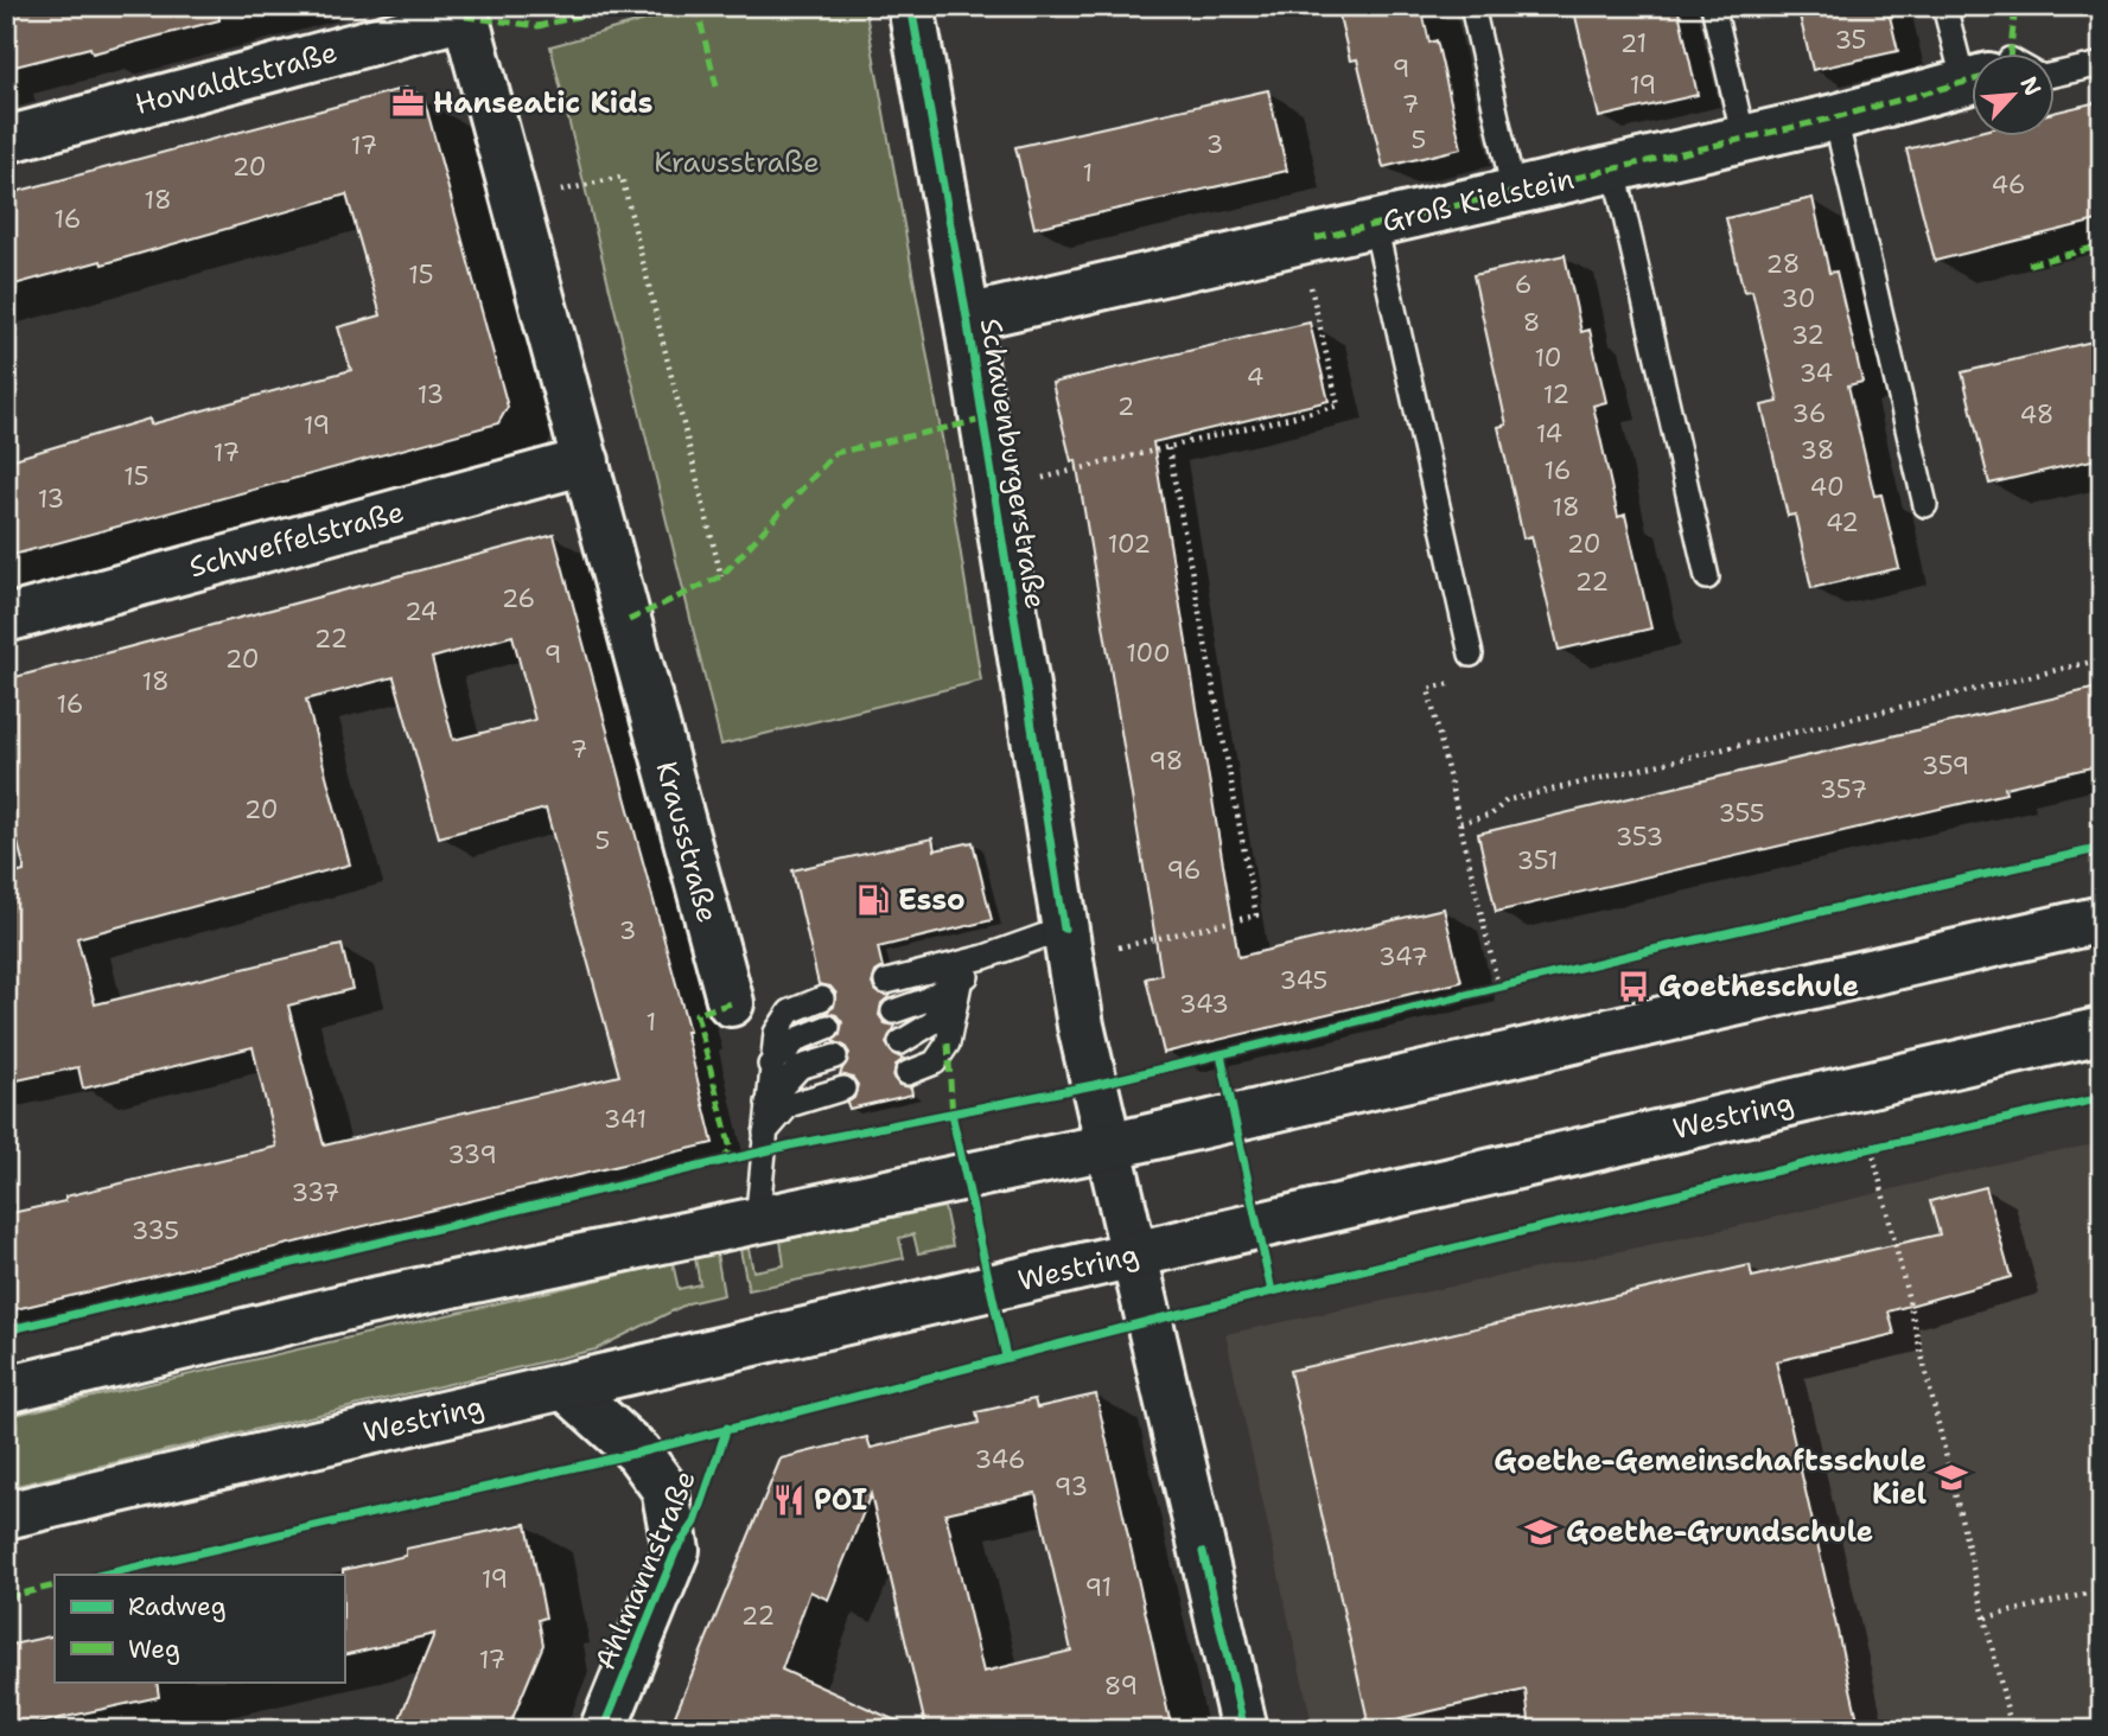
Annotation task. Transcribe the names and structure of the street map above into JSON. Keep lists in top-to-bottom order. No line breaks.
{"streets":{"street":["Howaldtstraße","Groß Kielstein","Schauenburgerstraße","Schweffelstraße","Krausstraße","Westring","Ahlmannstraße"]},"crossings":[["Howaldtstraße","Krausstraße"],["Groß Kielstein","Schauenburgerstraße"],["Schauenburgerstraße","Westring"],["Schweffelstraße","Krausstraße"],["Westring","Ahlmannstraße"]],"parks":["Krausstraße"],"places":{"office":["Hanseatic Kids"],"fuel station":["Esso"],"bus stop":["Goetheschule"],"school or university":["Goethe-Gemeinschaftsschule Kiel","Goethe-Grundschule"],"restaurant":["POI"]},"house_numbers":["35","21","9","19","7","5","3","17","20","1","46","18","16","28","15","6","30","8","32","10","34","4","13","12","2","36","48","19","14","38","17","16","15","40","13","18","42","102","20","22","26","24","22","100","9","20","18","16","7","98","359","357","20","355","353","5","351","96","3","347","345","343","1","341","339","337","335","346","93","19","91","22","17","89"],"legend":["Radweg","Weg"],"north":"top right"}
